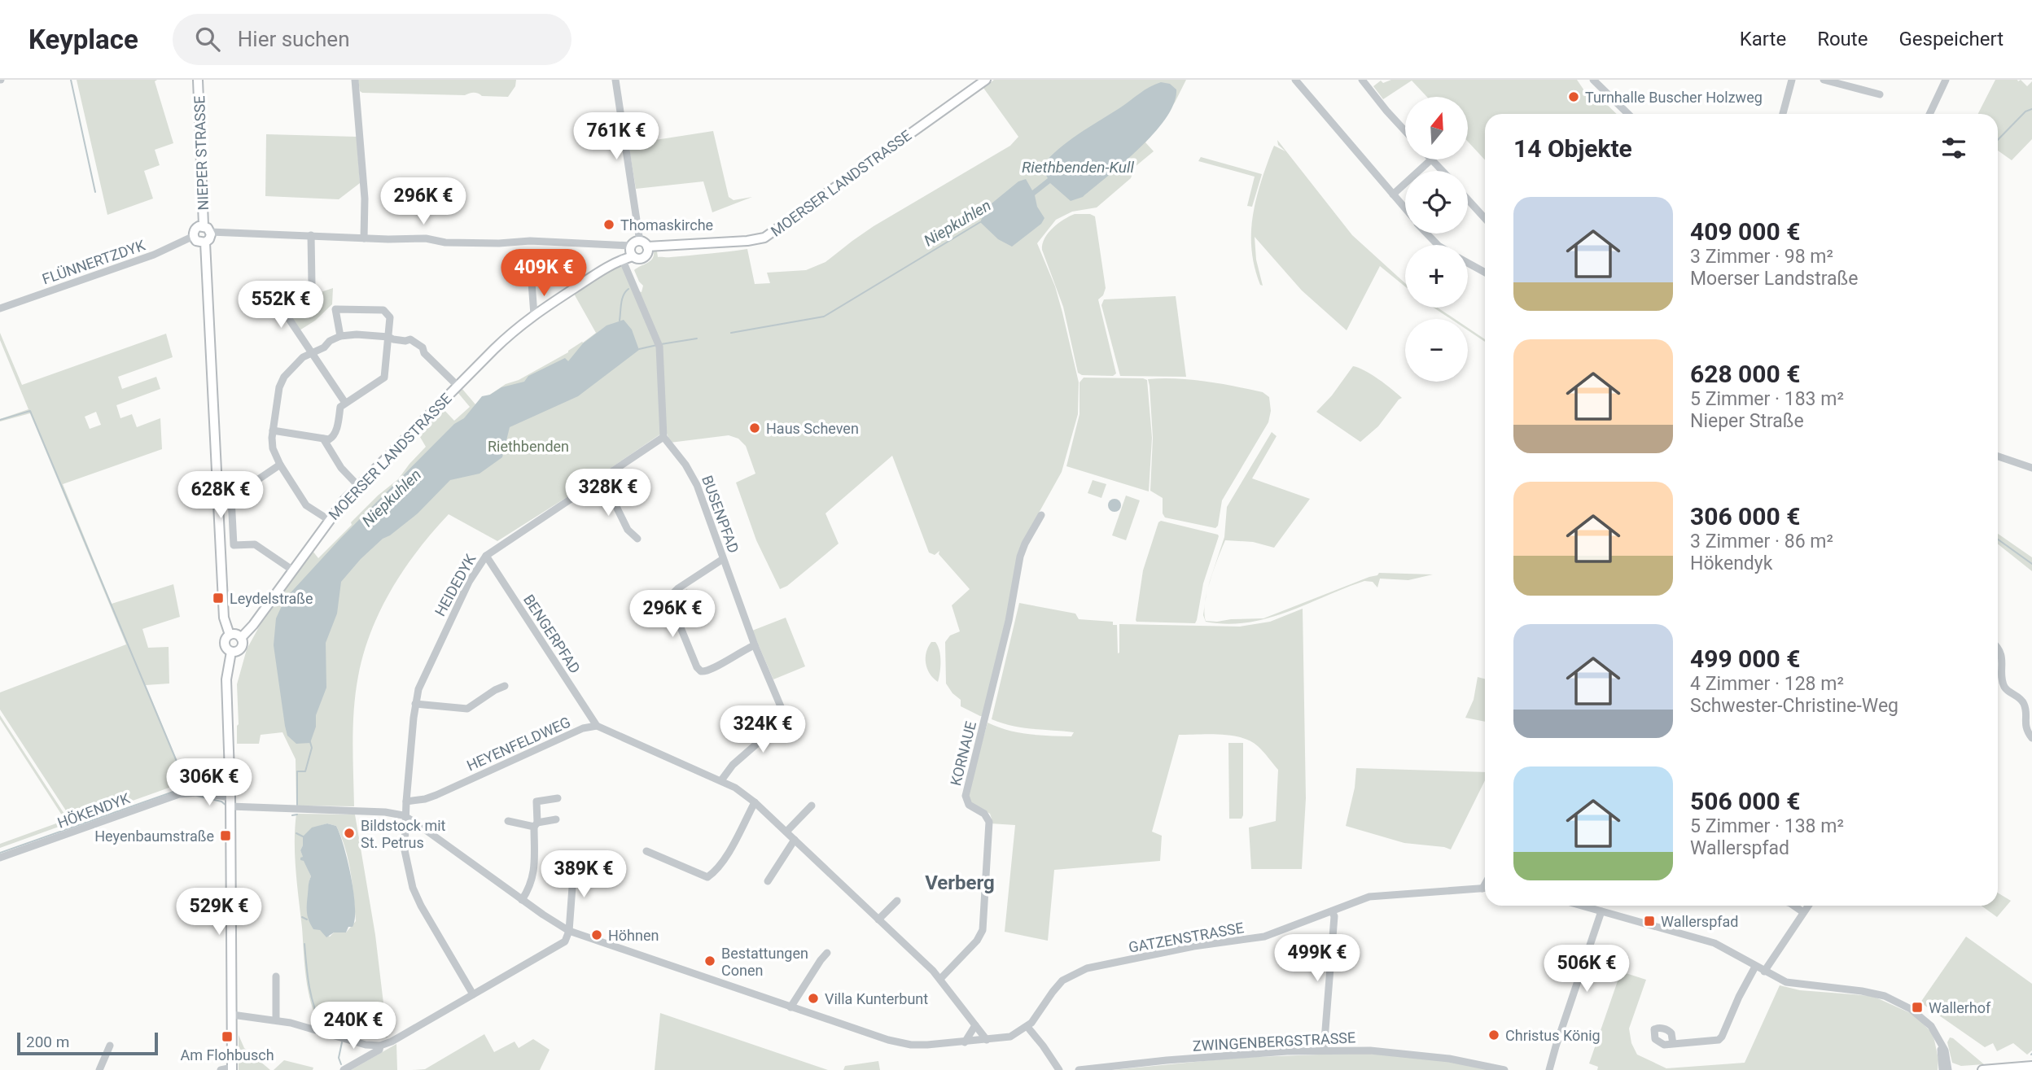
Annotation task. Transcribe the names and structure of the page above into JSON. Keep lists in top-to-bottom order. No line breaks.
{"streets":{"main road":["NIEPER STRASSE","MOERSER LANDSTRASSE"],"street":["FLÜNNERTZDYK","BUSENPFAD","HEIDEDYK","BENGERPFAD","HEYENFELDWEG","KORNAUE","HÖKENDYK","GATZENSTRASSE","ZWINGENBERGSTRASSE"]},"crossings":[["NIEPER STRASSE","MOERSER LANDSTRASSE"],["NIEPER STRASSE","FLÜNNERTZDYK"],["BUSENPFAD","HEIDEDYK"],["HEIDEDYK","BENGERPFAD"],["HEIDEDYK","HEYENFELDWEG"],["BENGERPFAD","HEYENFELDWEG"]],"districts":["Verberg"],"water":["Riethbenden-Kull","Niepkuhlen"],"parks":["Riethbenden"],"places":{"other":["Turnhalle Buscher Holzweg","Thomaskirche","Haus Scheven","Bildstock mit St. Petrus","Höhnen","Bestattungen Conen","Villa Kunterbunt","Christus König"],"transit":["Leydelstraße","Heyenbaumstraße","Wallerspfad","Wallerhof","Am Flohbusch"]},"scale_bar":"200 m","north":"top","page":{"header":"Keyplace","search":"Hier suchen","nav":["Karte","Route","Gespeichert"],"map_buttons":["+","−"],"price":["761K €","296K €","409K €","552K €","328K €","628K €","296K €","324K €","306K €","389K €","529K €","499K €","506K €","240K €"],"heading":"14 Objekte","list":[{"name":"409 000 €","note":"3 Zimmer · 98 m² · Moerser Landstraße"},{"name":"628 000 €","note":"5 Zimmer · 183 m² · Nieper Straße"},{"name":"306 000 €","note":"3 Zimmer · 86 m² · Hökendyk"},{"name":"499 000 €","note":"4 Zimmer · 128 m² · Schwester-Christine-Weg"},{"name":"506 000 €","note":"5 Zimmer · 138 m² · Wallerspfad"}],"scale":"200 m"}}
